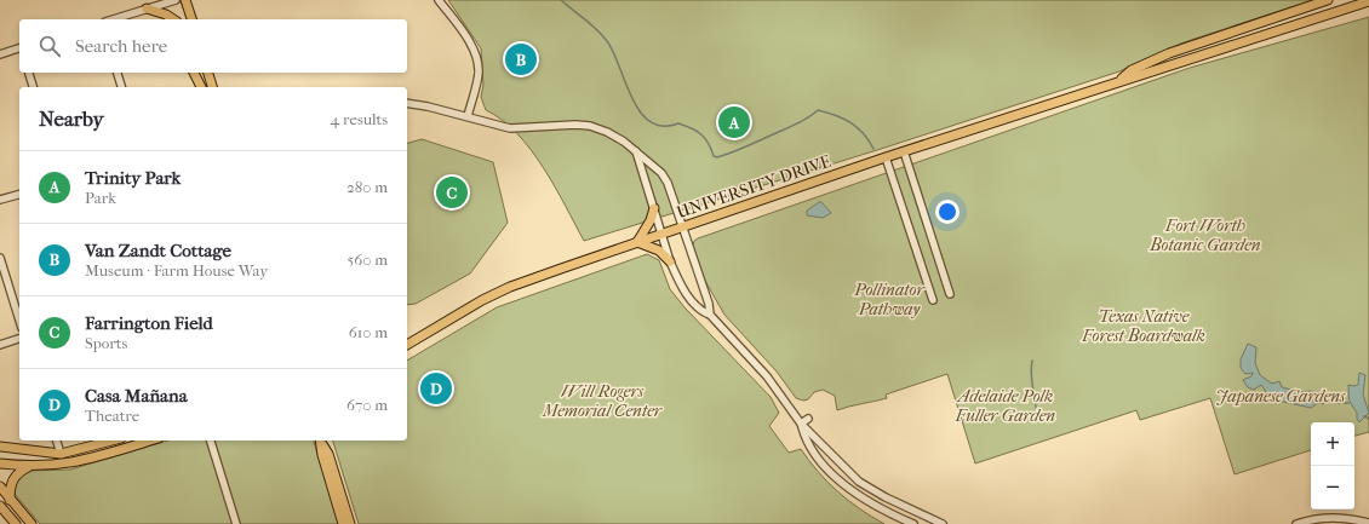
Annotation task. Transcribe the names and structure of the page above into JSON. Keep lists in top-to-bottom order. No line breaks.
{"streets":{"main road":["UNIVERSITY DRIVE"]},"parks":["Fort Worth Botanic Garden","Pollinator Pathway","Texas Native Forest Boardwalk","Will Rogers Memorial Center","Adelaide Polk Fuller Garden","Japanese Gardens"],"page":{"search":"Search here","pins":["B","A","C","D"],"heading":["Nearby","4 results"],"list":[{"mark":"A","name":"Trinity Park","note":"Park","value":"280 m"},{"mark":"B","name":"Van Zandt Cottage","note":"Museum · Farm House Way","value":"560 m"},{"mark":"C","name":"Farrington Field","note":"Sports","value":"610 m"},{"mark":"D","name":"Casa Mañana","note":"Theatre","value":"670 m"}],"map_buttons":["+","−"]}}
